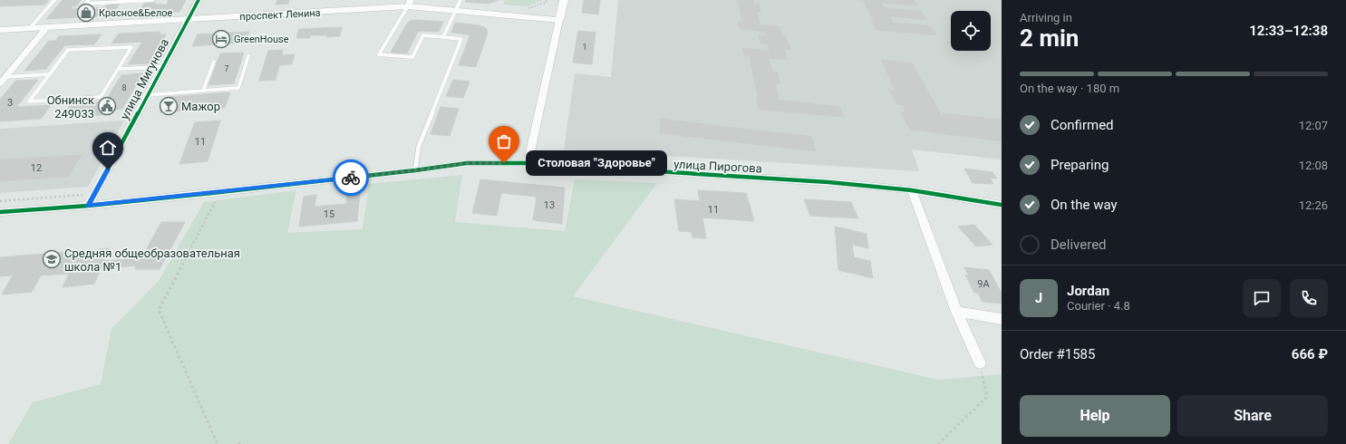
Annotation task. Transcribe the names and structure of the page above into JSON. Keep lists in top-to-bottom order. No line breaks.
{"streets":{"main road":["проспект Ленина"],"street":["улица Мигунова","улица Пирогова"]},"crossings":[["проспект Ленина","улица Мигунова"],["улица Мигунова","улица Пирогова"]],"places":{"shop":["Красное&Белое"],"hotel":["GreenHouse"],"public building":["Обнинск 249033"],"bar":["Мажор"],"other":["Столовая \"Здоровье\""],"school or university":["Средняя общеобразовательная школа №1"]},"house_numbers":["1","7","8","3","11","12","13","11","15","9А"],"page":{"heading":["2 min","Arriving in","12:33–12:38"],"panel":["Jordan","Courier · 4.8","Order #1585","666 ₽"],"bar":"On the way · 180 m","list":[["Confirmed","12:07"],["Preparing","12:08"],["On the way","12:26"],"Delivered"],"bubble":"Столовая \"Здоровье\"","round":"J","buttons":["Help","Share"]}}
